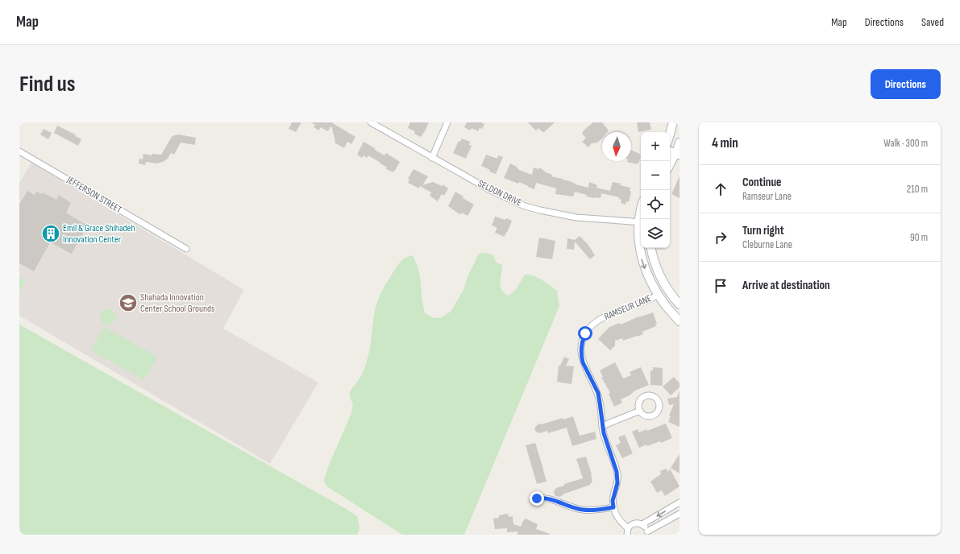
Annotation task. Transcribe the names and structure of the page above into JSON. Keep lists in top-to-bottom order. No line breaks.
{"streets":{"street":["SELDON DRIVE","JEFFERSON STREET","RAMSEUR LANE"]},"places":{"building":["Emil & Grace Shihadeh Innovation Center"],"school or university":["Shahada Innovation Center School Grounds"]},"north":"bottom","page":{"header":"Map","nav":["Map","Directions","Saved"],"buttons":"Directions","title":"Find us","heading":["4 min","Walk · 300 m"],"map_buttons":["+","−"],"list":[["Continue","Ramseur Lane","210 m"],["Turn right","Cleburne Lane","90 m"],"Arrive at destination"]}}
